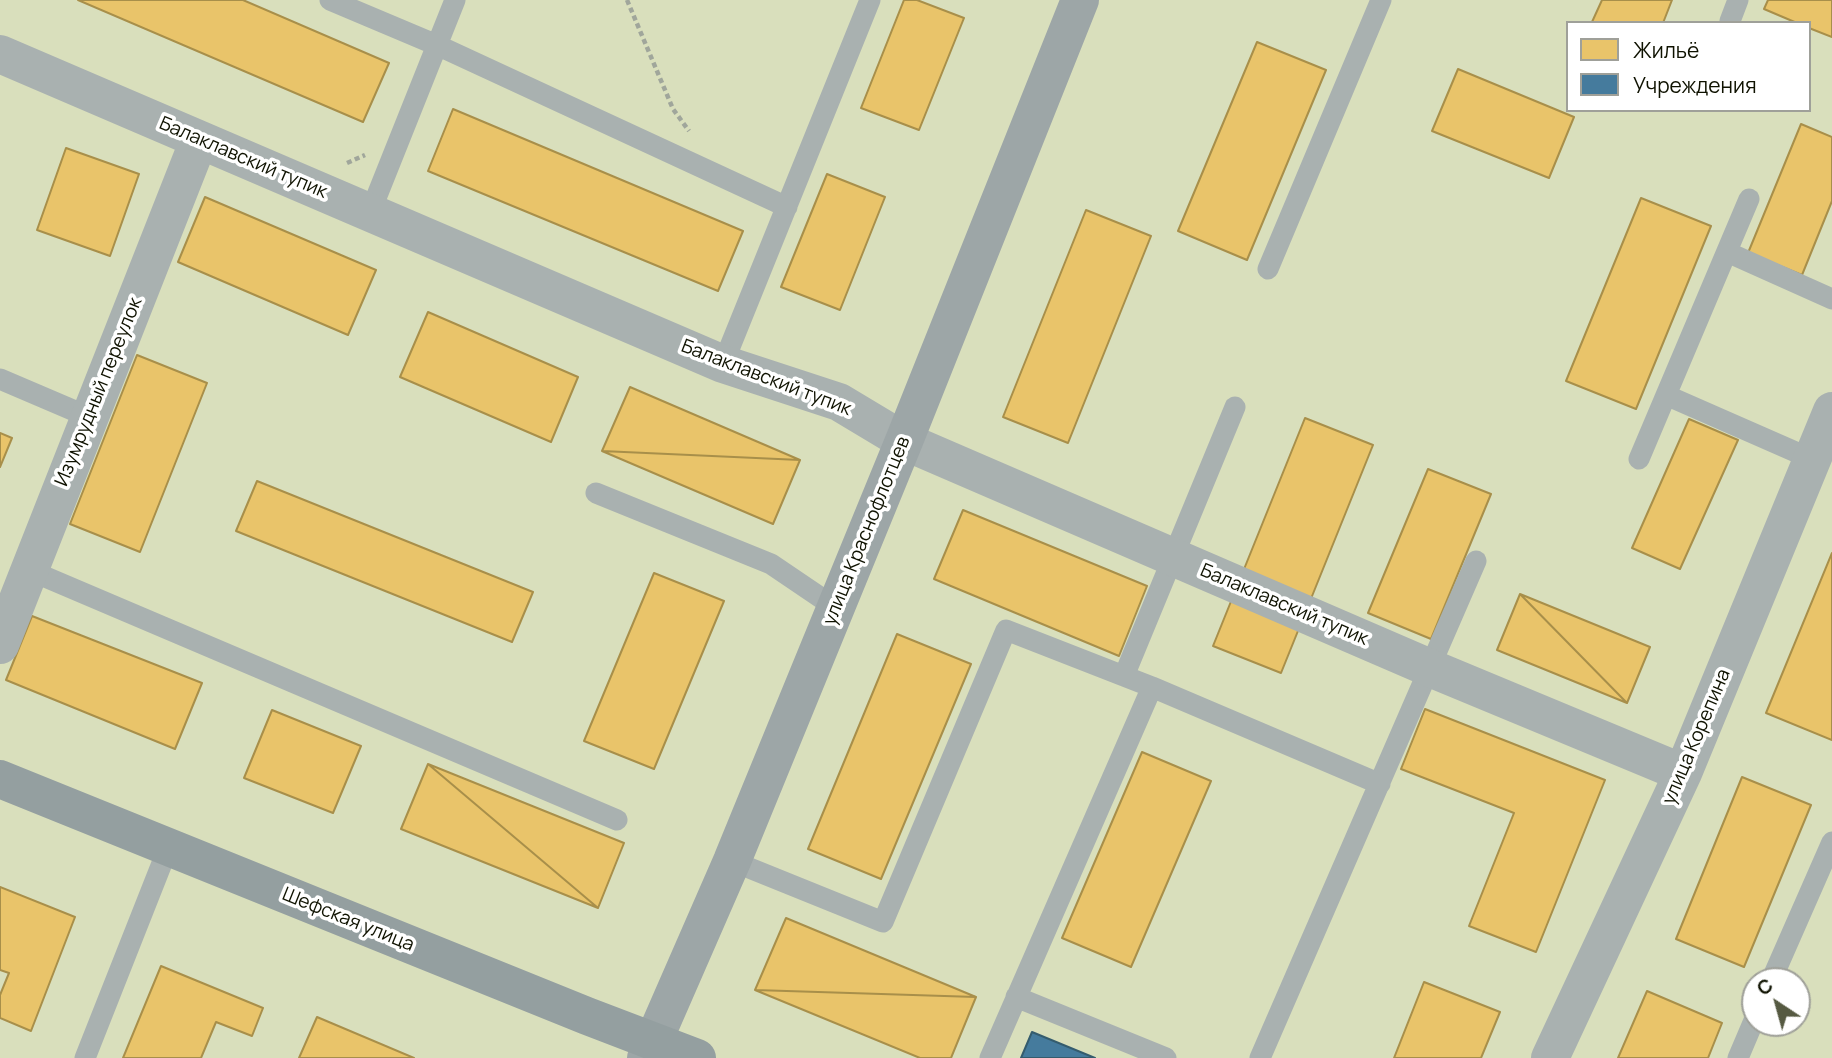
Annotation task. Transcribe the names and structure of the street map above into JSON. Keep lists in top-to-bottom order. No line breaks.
{"streets":{"main road":["улица Краснофлотцев","Шефская улица"],"street":["Балаклавский тупик","Изумрудный переулок","улица Корепина"]},"crossings":[["Балаклавский тупик","Изумрудный переулок"],["Балаклавский тупик","улица Краснофлотцев"],["Балаклавский тупик","улица Корепина"],["улица Краснофлотцев","Шефская улица"]],"legend":["Жильё","Учреждения"],"north":"top left"}
